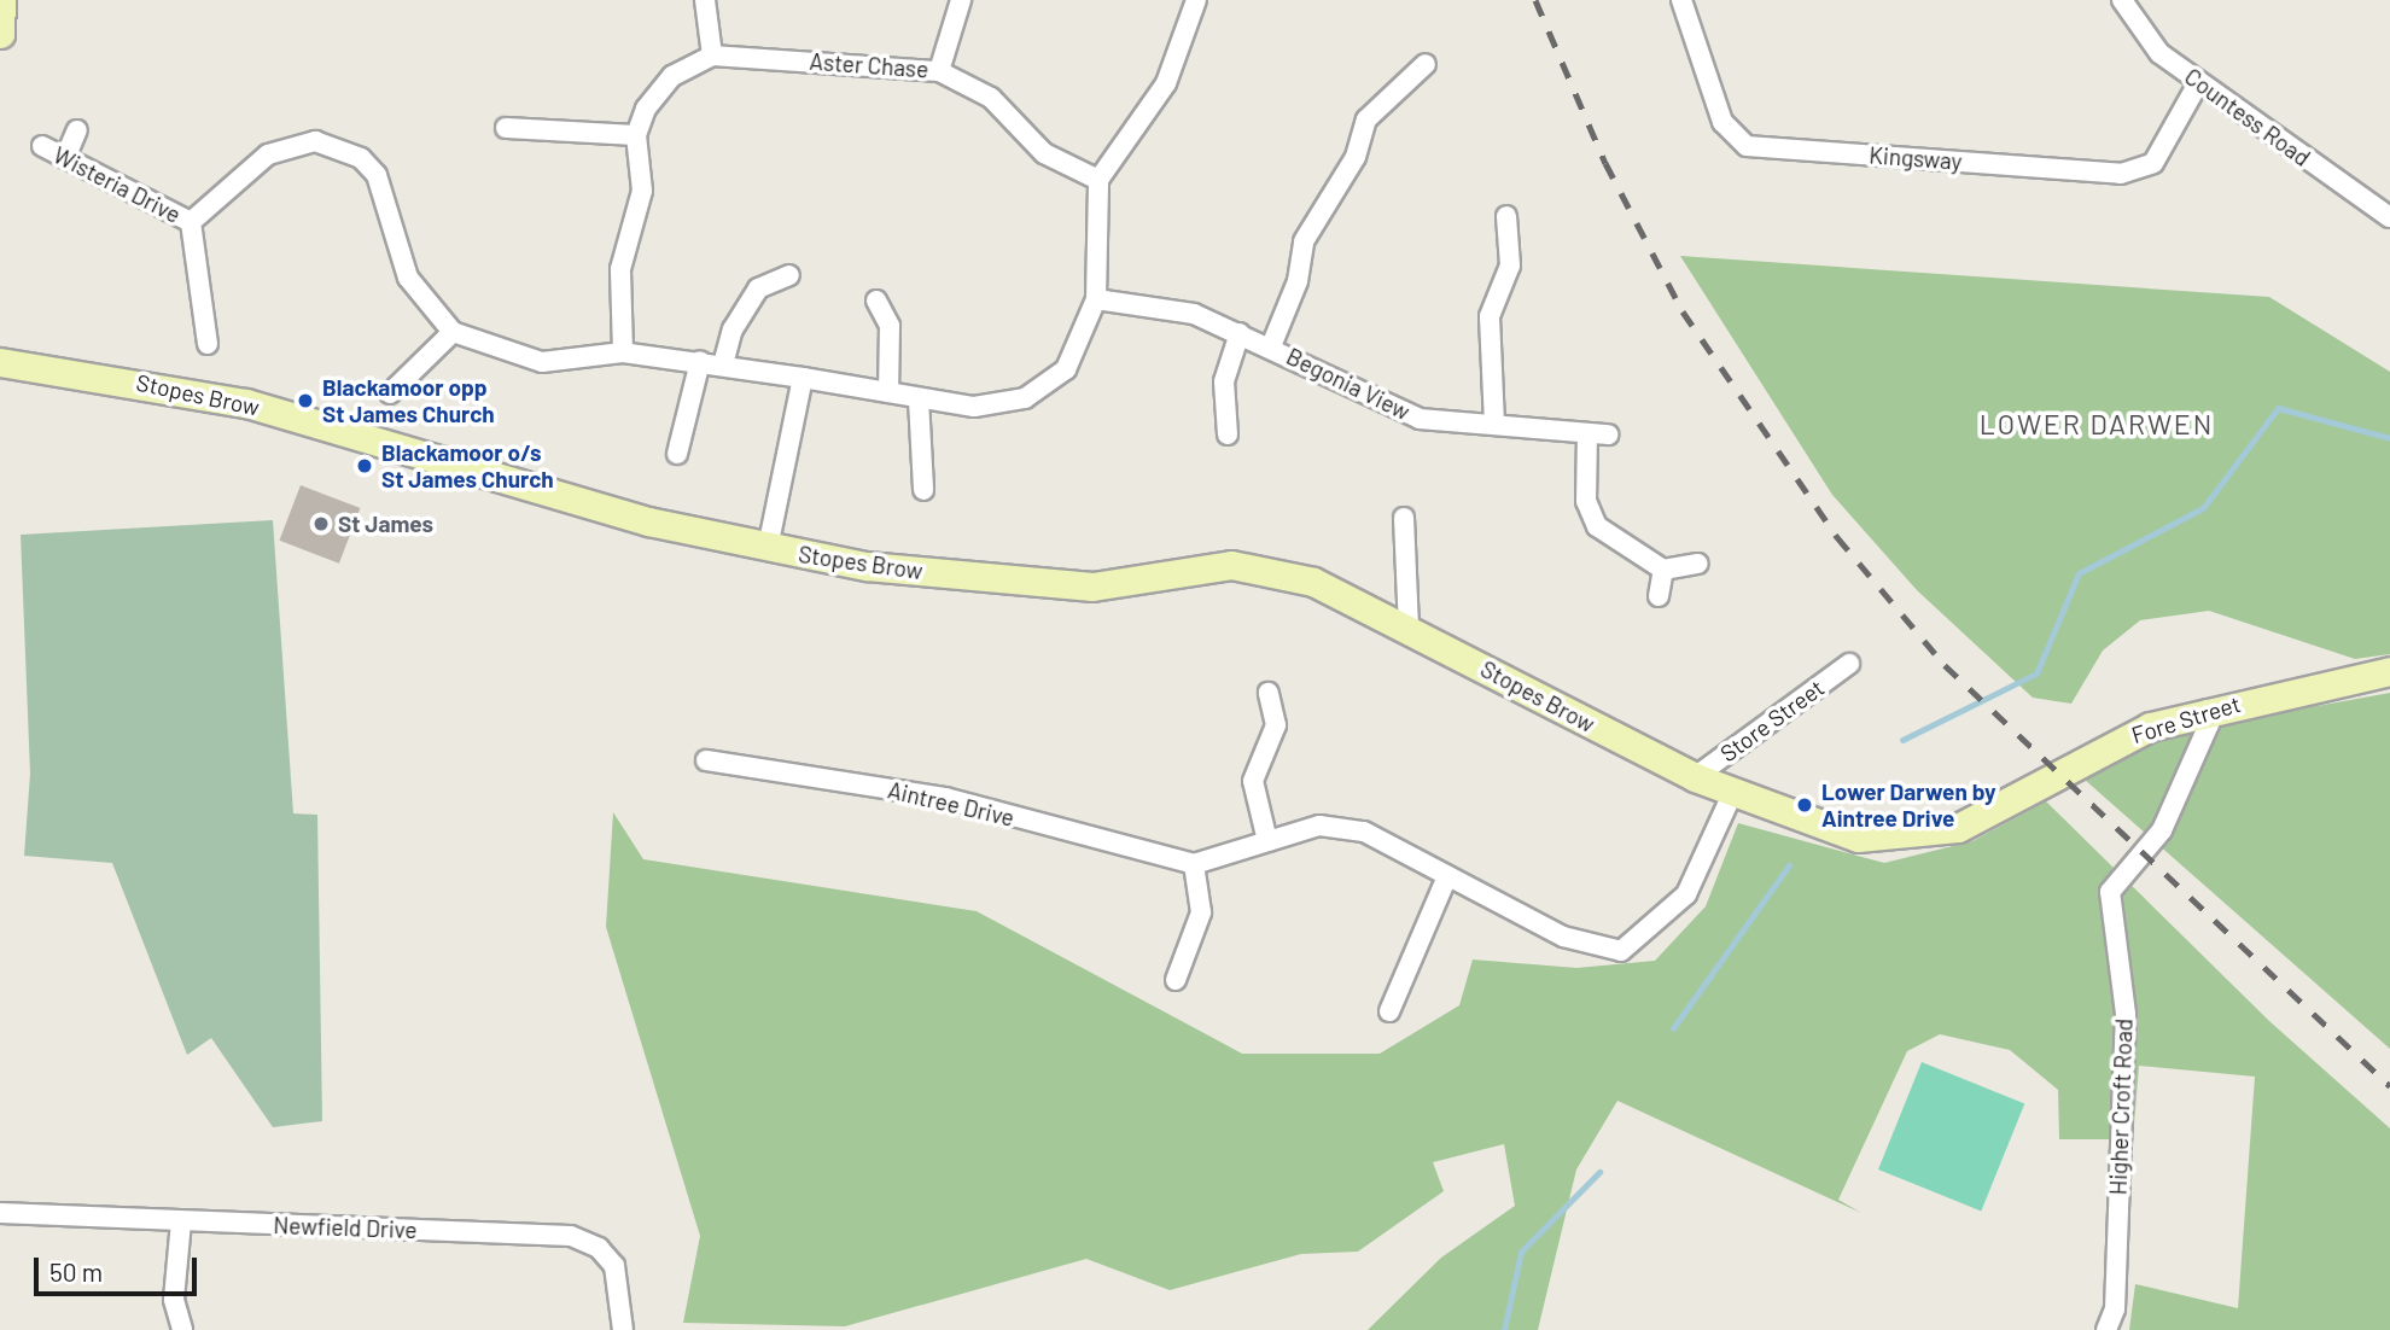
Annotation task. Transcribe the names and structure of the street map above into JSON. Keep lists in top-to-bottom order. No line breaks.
{"streets":{"main road":["Stopes Brow","Fore Street"],"street":["Aster Chase","Countess Road","Kingsway","Wisteria Drive","Begonia View","Store Street","Aintree Drive","Higher Croft Road","Newfield Drive"]},"crossings":[["Countess Road","Kingsway"],["Stopes Brow","Fore Street"],["Stopes Brow","Store Street"],["Fore Street","Higher Croft Road"]],"districts":["LOWER DARWEN"],"places":["Blackamoor opp St James Church","Blackamoor o/s St James Church","St James","Lower Darwen by Aintree Drive"],"scale_bar":"50 m"}
